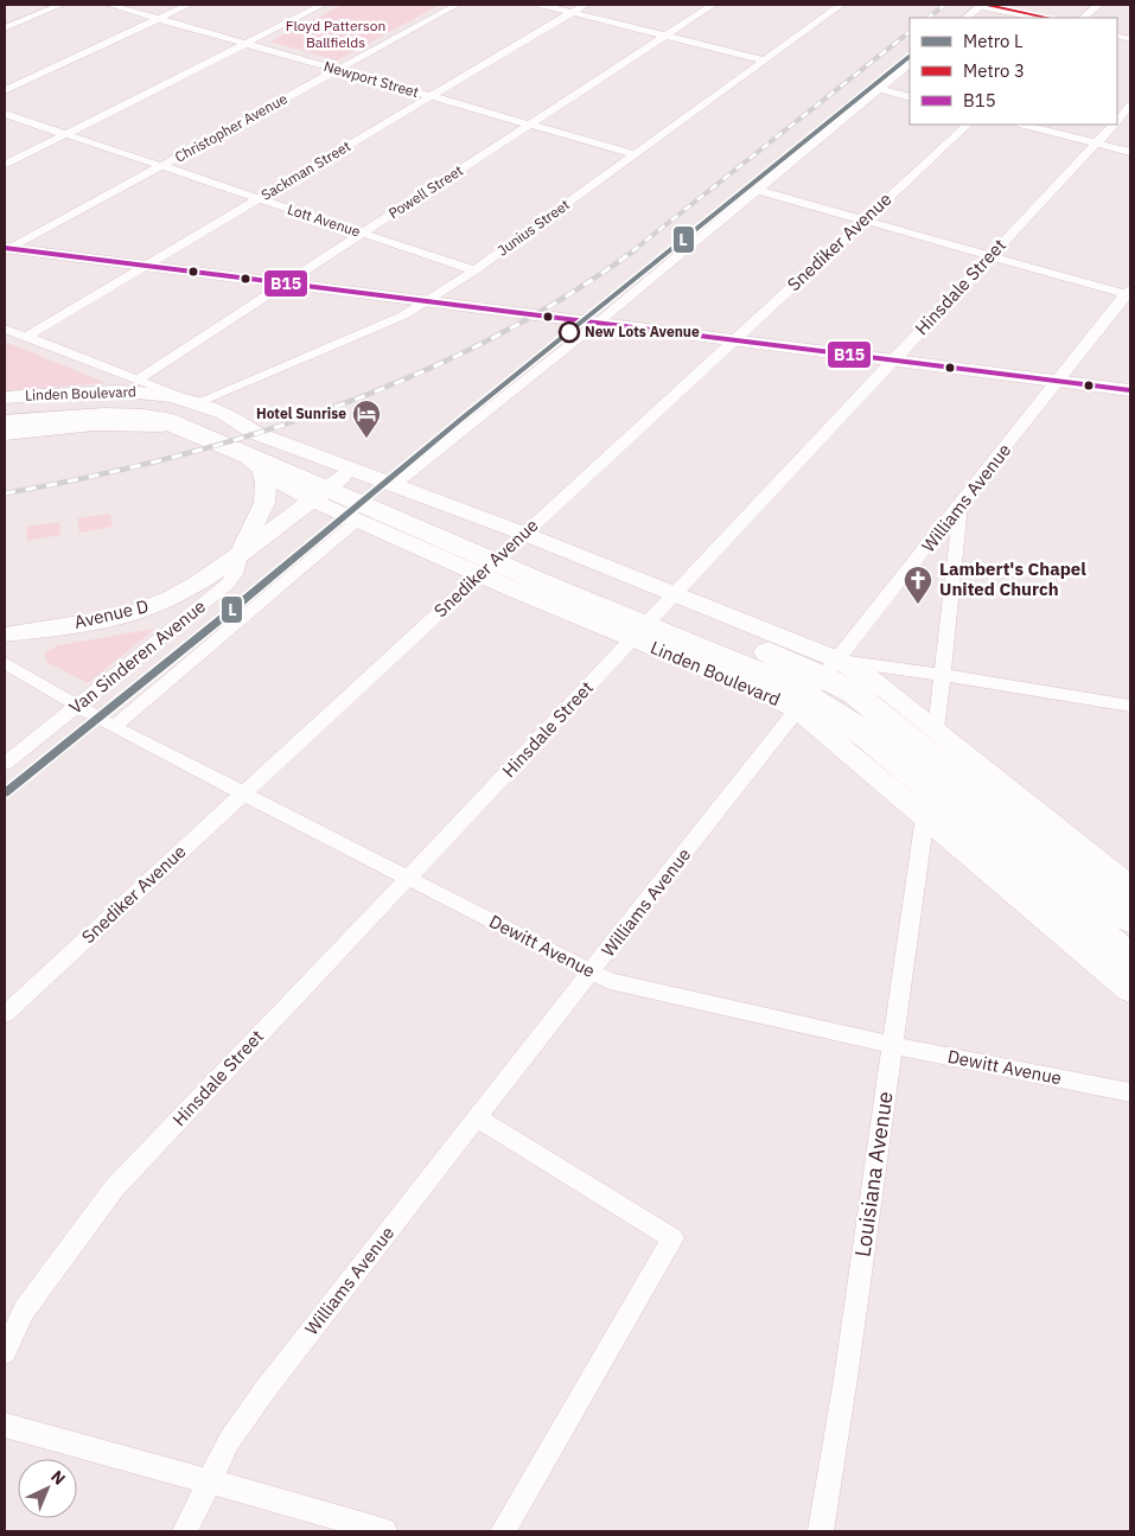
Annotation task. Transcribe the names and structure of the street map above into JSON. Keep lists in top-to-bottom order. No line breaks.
{"streets":{"highway":["Linden Boulevard"],"street":["Newport Street","Christopher Avenue","Sackman Street","Powell Street","Lott Avenue","Junius Street","Snediker Avenue","Hinsdale Street","Williams Avenue","Avenue D","Van Sinderen Avenue","Dewitt Avenue","Louisiana Avenue"]},"crossings":[["Newport Street","Christopher Avenue"],["Newport Street","Sackman Street"],["Newport Street","Powell Street"],["Newport Street","Junius Street"],["Christopher Avenue","Lott Avenue"],["Sackman Street","Lott Avenue"],["Powell Street","Lott Avenue"],["Lott Avenue","Junius Street"],["Junius Street","Linden Boulevard"],["Snediker Avenue","Linden Boulevard"],["Snediker Avenue","Dewitt Avenue"],["Hinsdale Street","Linden Boulevard"],["Hinsdale Street","Dewitt Avenue"],["Linden Boulevard","Williams Avenue"],["Linden Boulevard","Van Sinderen Avenue"],["Linden Boulevard","Louisiana Avenue"],["Williams Avenue","Dewitt Avenue"],["Avenue D","Van Sinderen Avenue"],["Van Sinderen Avenue","Dewitt Avenue"],["Dewitt Avenue","Louisiana Avenue"]],"parks":["Floyd Patterson Ballfields"],"places":{"other":["New Lots Avenue"],"hotel":["Hotel Sunrise"],"church":["Lambert's Chapel United Church"]},"lines":["metro line 3","metro line L","transit line B15"],"legend":["Metro L","Metro 3","B15"],"north":"top right"}
